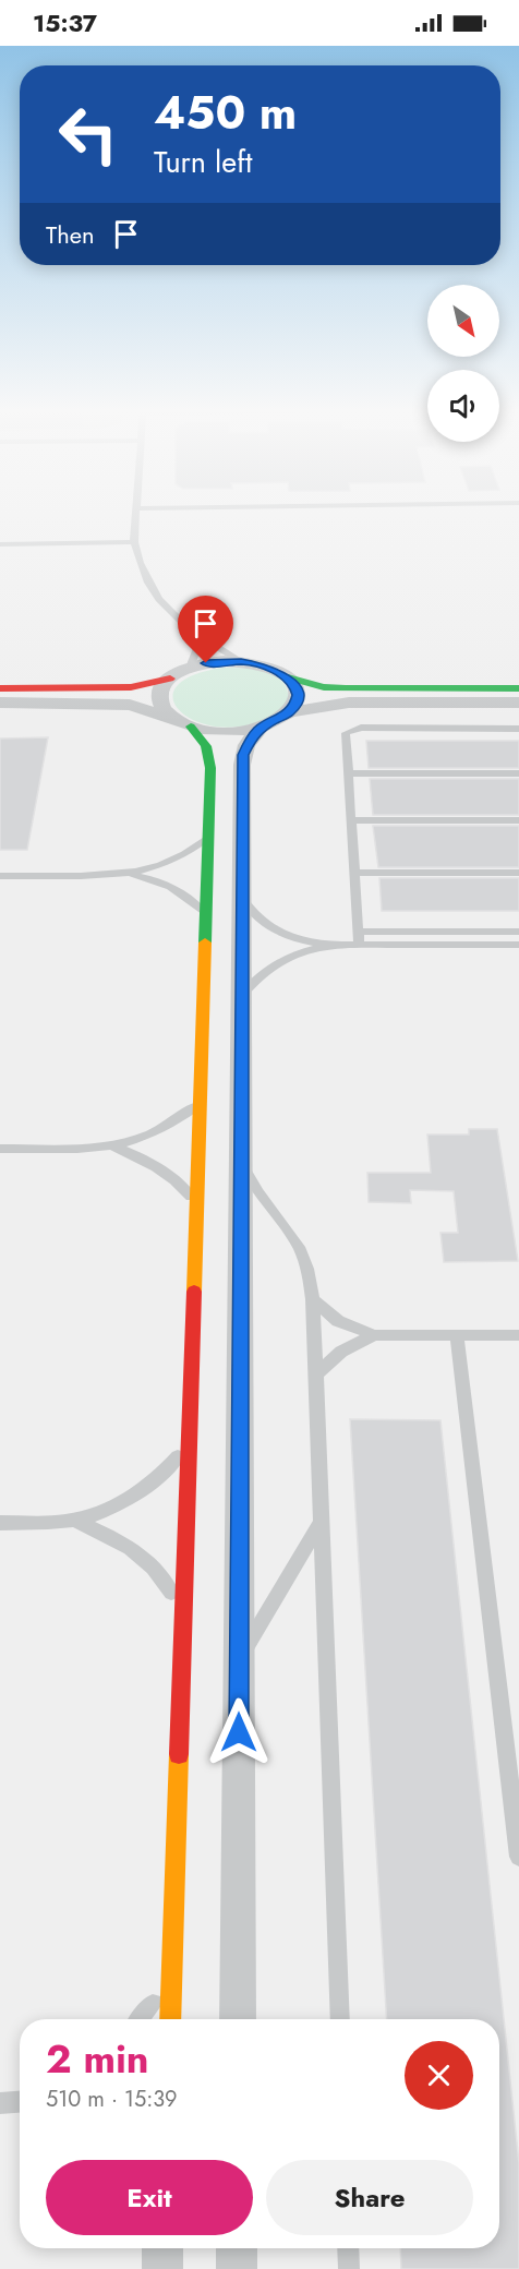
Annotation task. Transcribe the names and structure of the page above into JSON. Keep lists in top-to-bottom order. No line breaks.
{"north":"bottom right","page":{"status":"15:37","turn":["450 m","Turn left"],"then":"Then","heading":["2 min","510 m · 15:39"],"buttons":["Exit","Share"]}}
